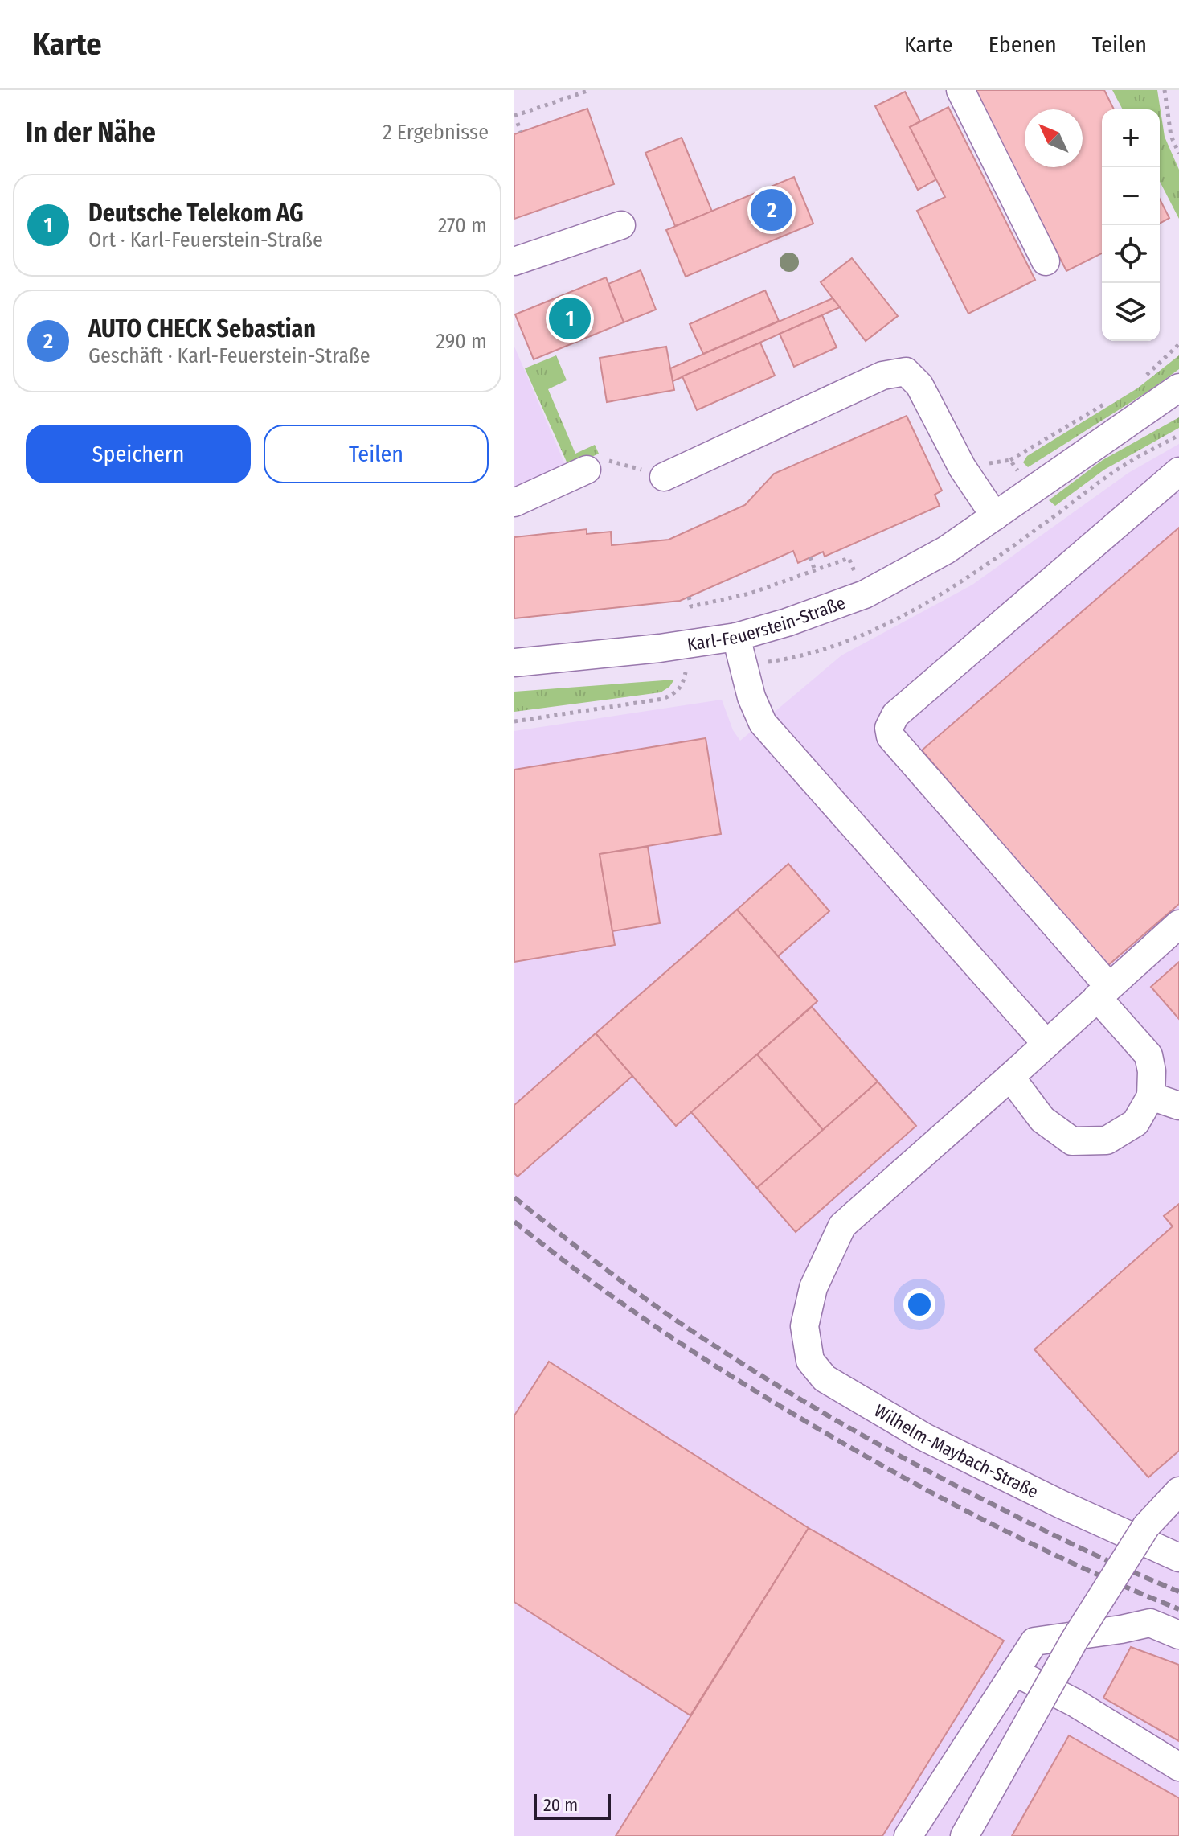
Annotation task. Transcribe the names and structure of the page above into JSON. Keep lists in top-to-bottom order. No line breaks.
{"streets":{"street":["Karl-Feuerstein-Straße","Wilhelm-Maybach-Straße"]},"scale_bar":"20 m","north":"top left","page":{"header":"Karte","nav":["Karte","Ebenen","Teilen"],"heading":["In der Nähe","2 Ergebnisse"],"map_buttons":["+","−"],"list":[{"mark":"1","name":"Deutsche Telekom AG","note":"Ort · Karl-Feuerstein-Straße","value":"270 m"},{"mark":"2","name":"AUTO CHECK Sebastian","note":"Geschäft · Karl-Feuerstein-Straße","value":"290 m"}],"pins":["2","1"],"buttons":["Speichern","Teilen"],"scale":"20 m"}}
